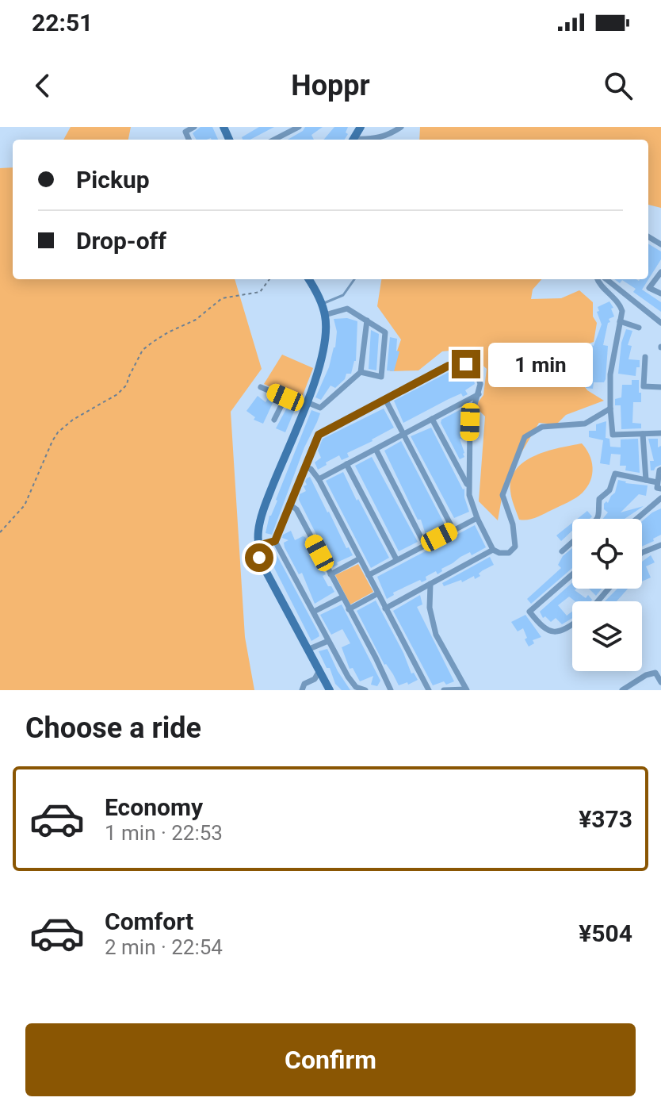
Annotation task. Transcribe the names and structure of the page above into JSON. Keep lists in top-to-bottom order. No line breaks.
{"page":{"status":"22:51","header":"Hoppr","banner":["Pickup","Drop-off"],"bubble":"1 min","heading":"Choose a ride","list":[{"name":"Economy","note":"1 min · 22:53","value":"¥373"},{"name":"Comfort","note":"2 min · 22:54","value":"¥504"}],"buttons":"Confirm"}}
